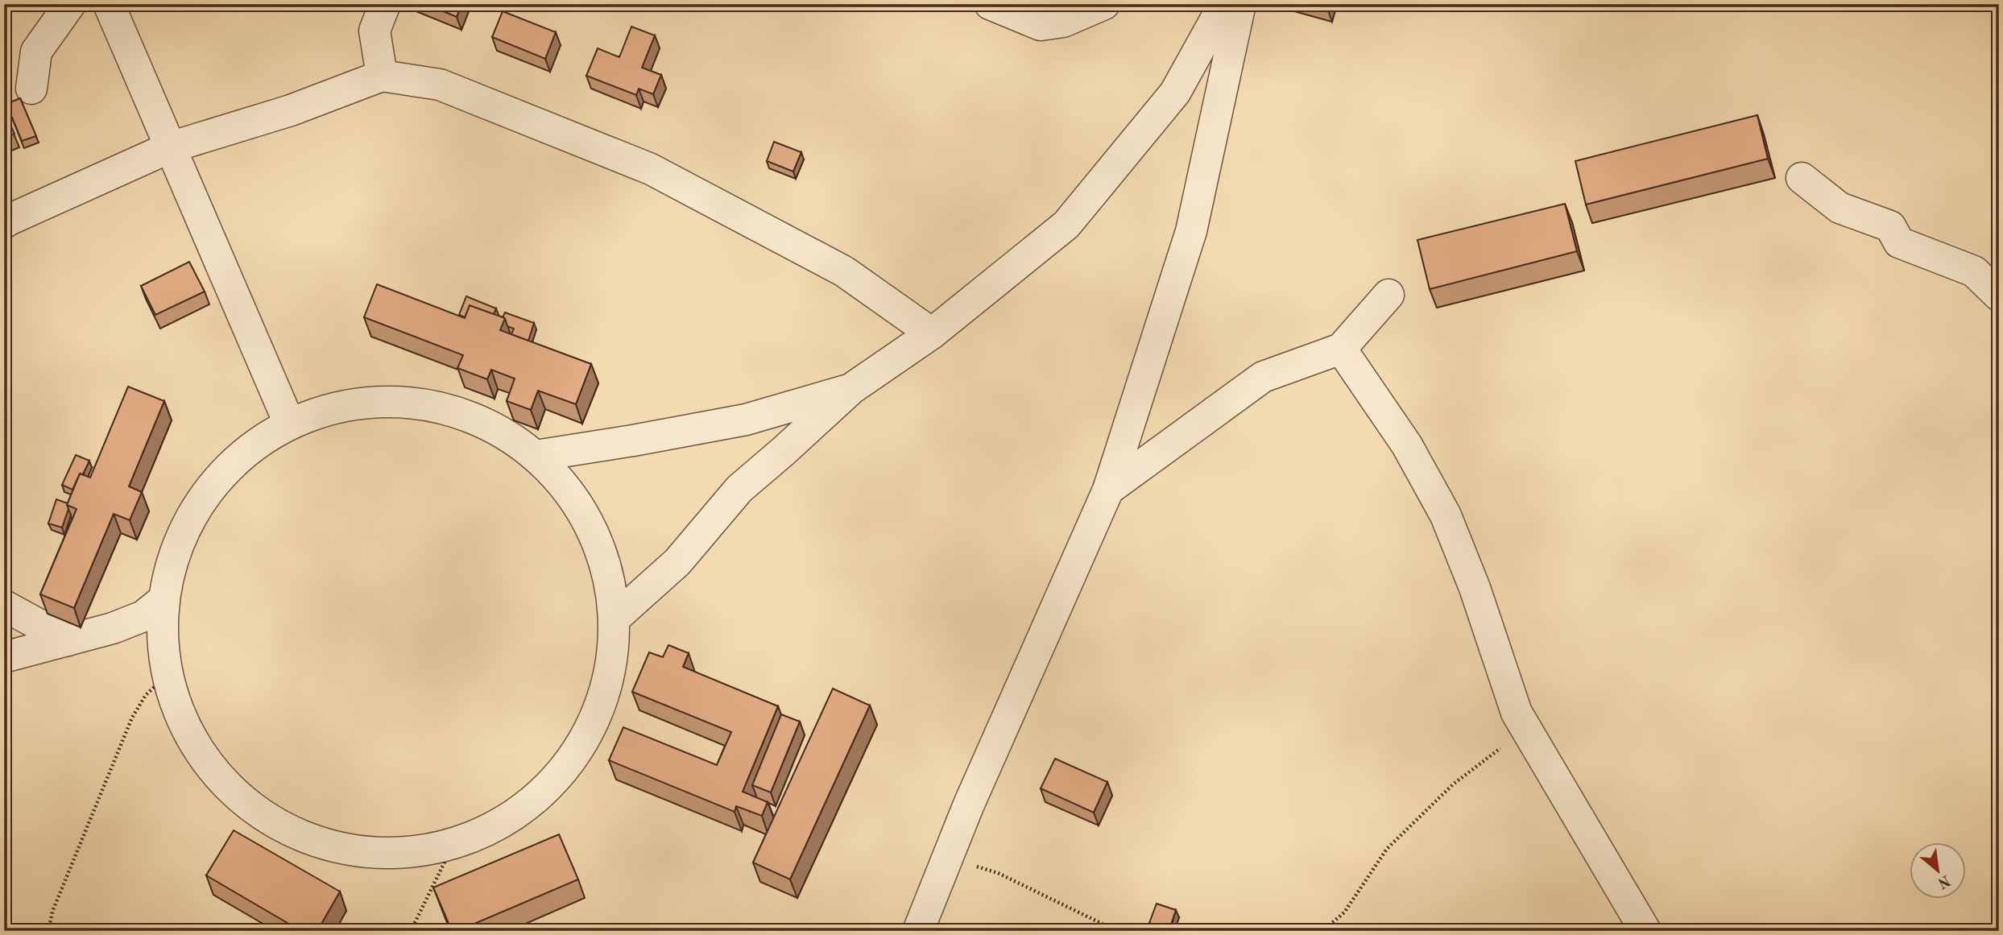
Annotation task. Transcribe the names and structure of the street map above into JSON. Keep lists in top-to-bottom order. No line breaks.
{"north":"bottom right"}
